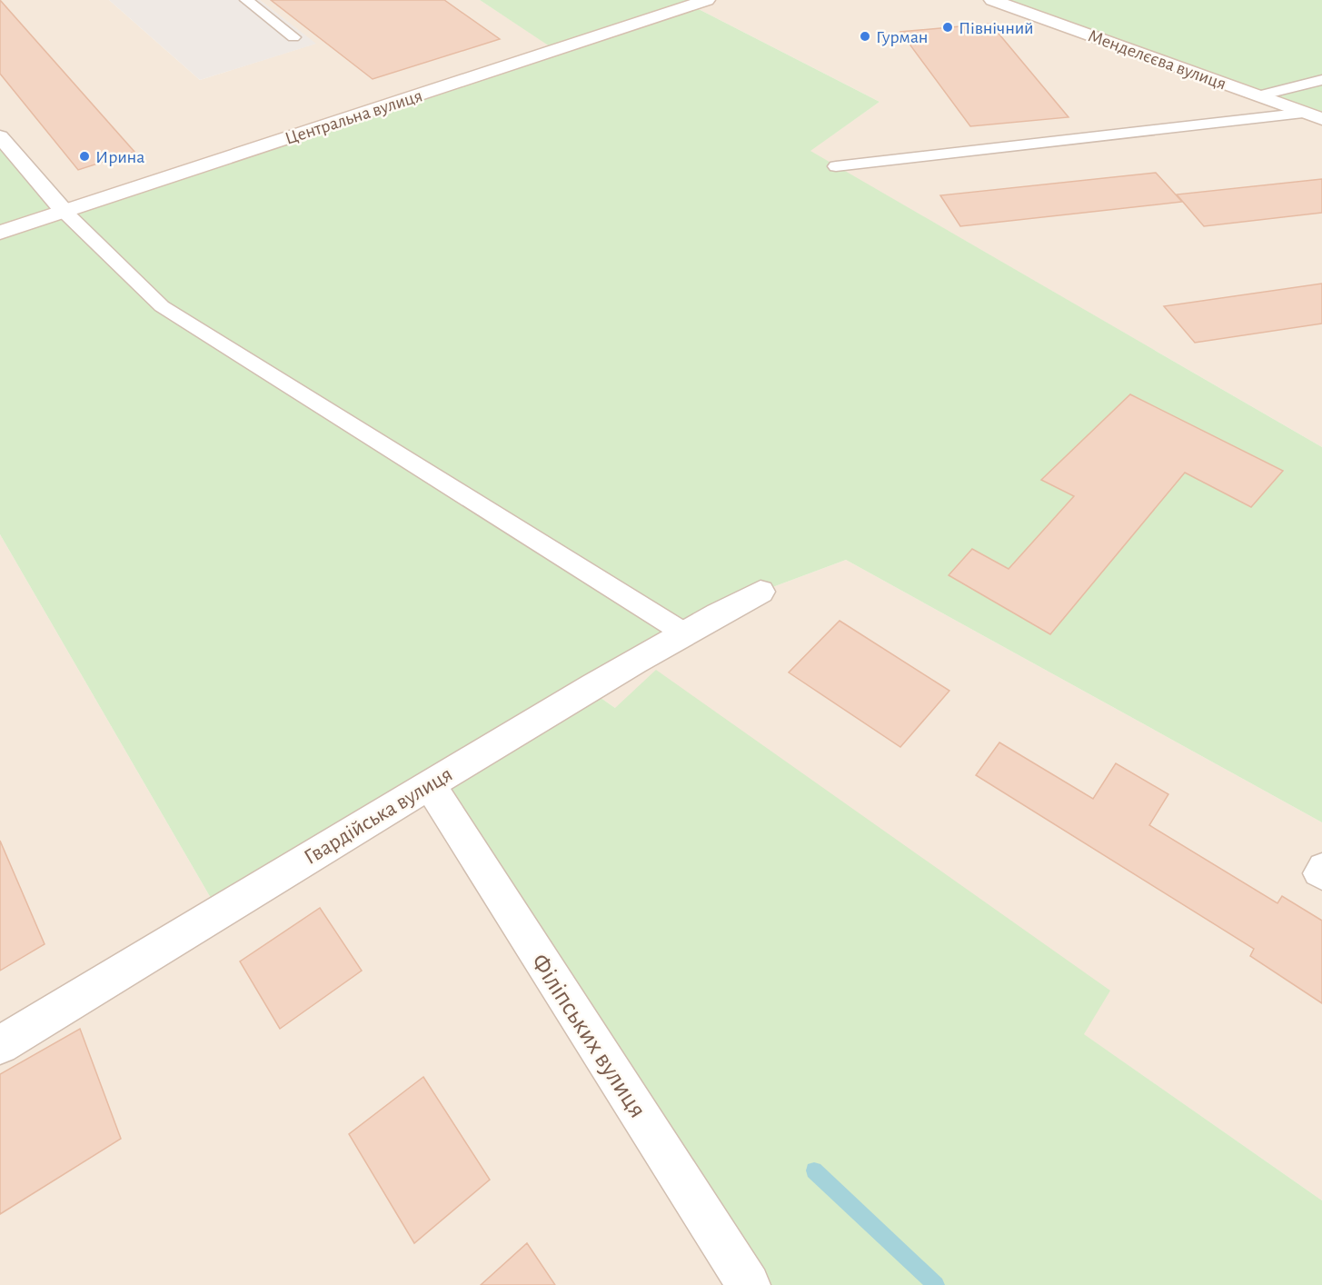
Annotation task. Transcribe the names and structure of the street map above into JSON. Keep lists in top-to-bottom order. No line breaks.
{"streets":{"street":["Менделєєва вулиця","Центральна вулиця","Гвардійська вулиця","Філіпських вулиця"]},"crossings":[["Гвардійська вулиця","Філіпських вулиця"]],"places":["Північний","Гурман","Ирина"]}
